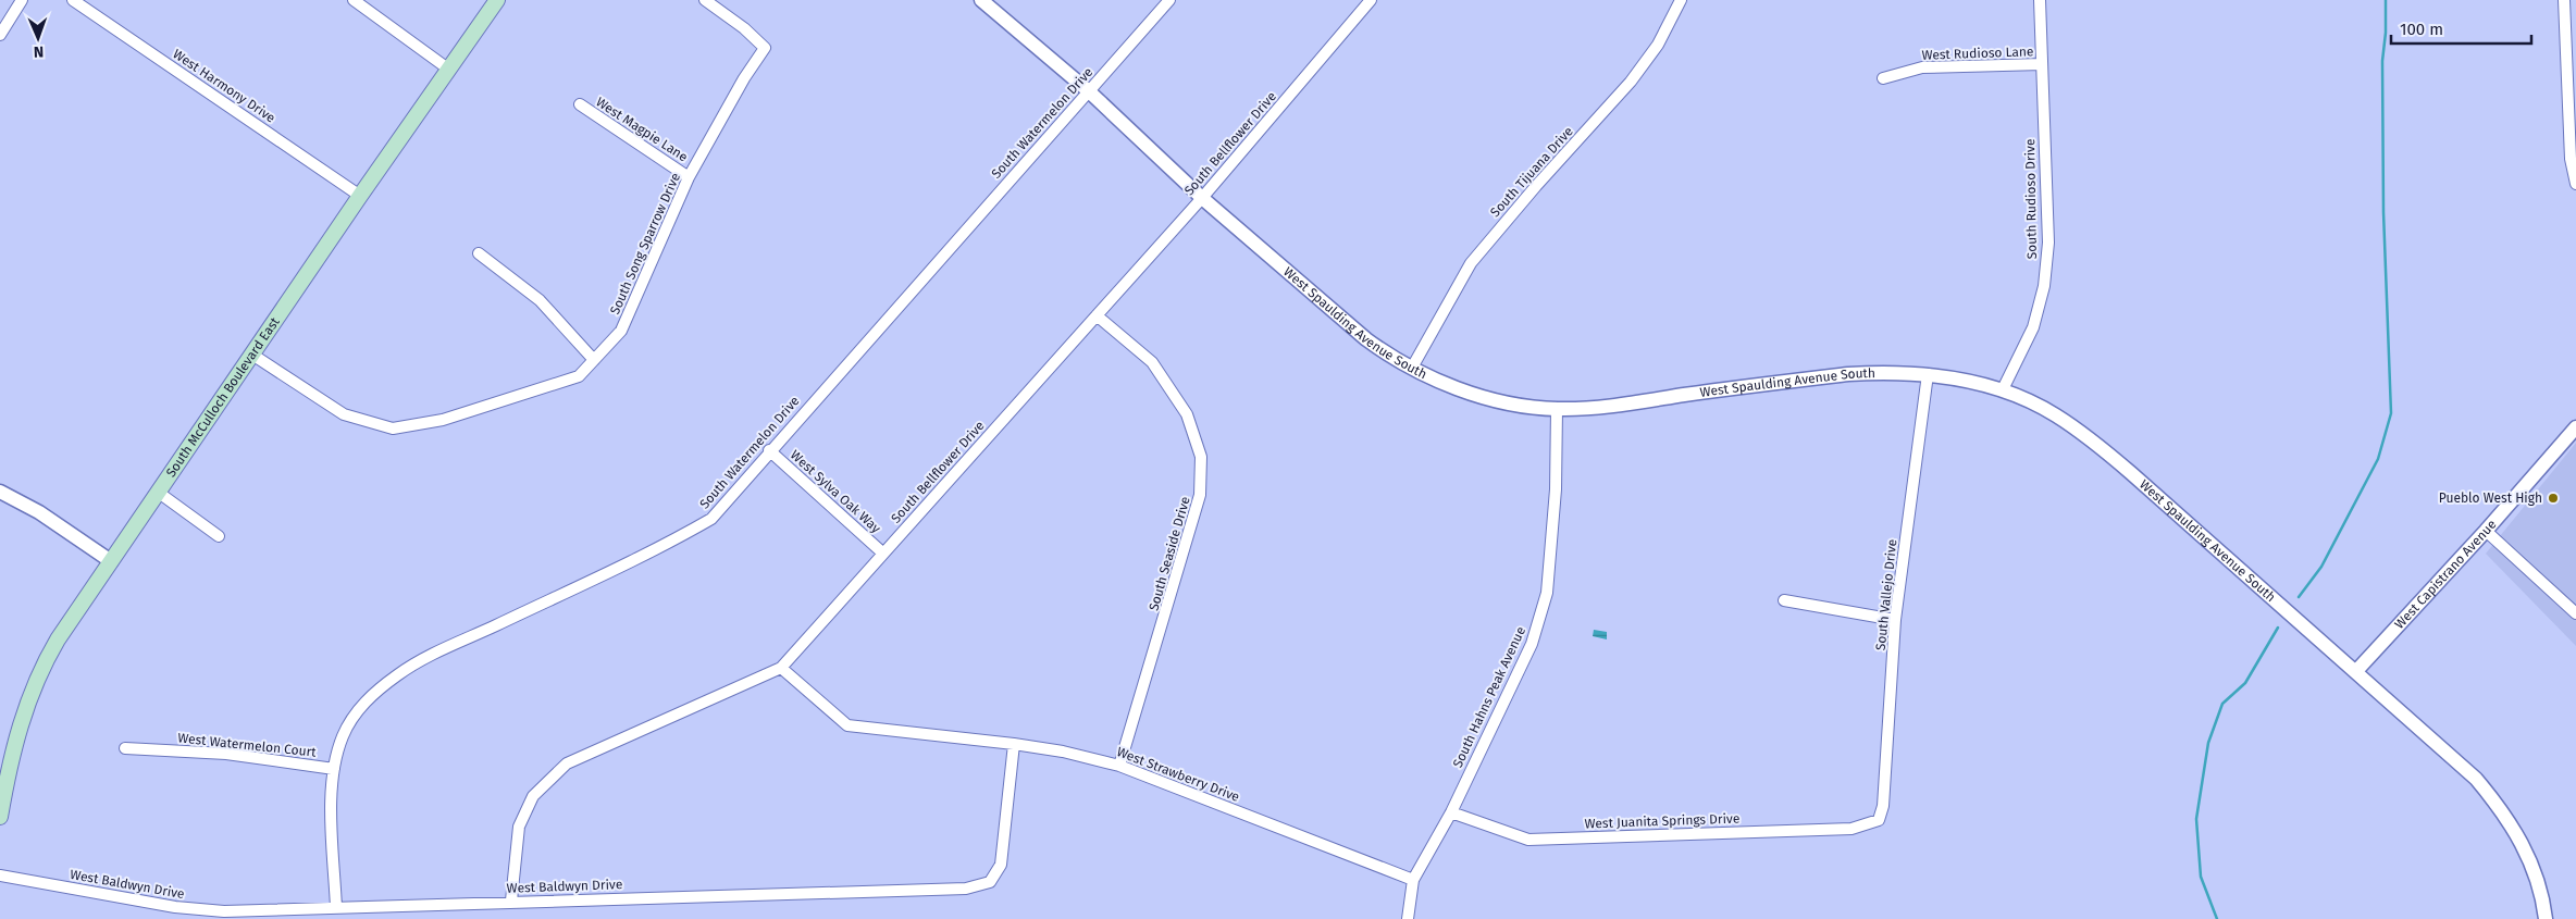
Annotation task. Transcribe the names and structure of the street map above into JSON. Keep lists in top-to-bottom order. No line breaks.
{"streets":{"main road":["South McCulloch Boulevard East"],"street":["West Rudioso Lane","West Harmony Drive","South Watermelon Drive","West Magpie Lane","South Bellflower Drive","South Tijuana Drive","South Rudioso Drive","South Song Sparrow Drive","West Spaulding Avenue South","West Sylva Oak Way","South Seaside Drive","West Capistrano Avenue","South Vallejo Drive","South Hahns Peak Avenue","West Watermelon Court","West Strawberry Drive","West Juanita Springs Drive","West Baldwyn Drive"]},"crossings":[["West Rudioso Lane","South Rudioso Drive"],["West Harmony Drive","South McCulloch Boulevard East"],["South Watermelon Drive","West Spaulding Avenue South"],["South Watermelon Drive","West Sylva Oak Way"],["South Watermelon Drive","West Watermelon Court"],["South Watermelon Drive","West Baldwyn Drive"],["West Magpie Lane","South Song Sparrow Drive"],["South Bellflower Drive","West Spaulding Avenue South"],["South Bellflower Drive","West Sylva Oak Way"],["South Bellflower Drive","South Seaside Drive"],["South Bellflower Drive","West Strawberry Drive"],["South Bellflower Drive","West Baldwyn Drive"],["South Tijuana Drive","West Spaulding Avenue South"],["South Rudioso Drive","West Spaulding Avenue South"],["South Song Sparrow Drive","South McCulloch Boulevard East"],["West Spaulding Avenue South","West Capistrano Avenue"],["West Spaulding Avenue South","South Vallejo Drive"],["West Spaulding Avenue South","South Hahns Peak Avenue"],["South Seaside Drive","West Strawberry Drive"],["South Vallejo Drive","West Juanita Springs Drive"],["South Hahns Peak Avenue","West Strawberry Drive"],["South Hahns Peak Avenue","West Juanita Springs Drive"],["West Strawberry Drive","West Baldwyn Drive"]],"places":["Pueblo West High"],"scale_bar":"100 m","north":"bottom"}
